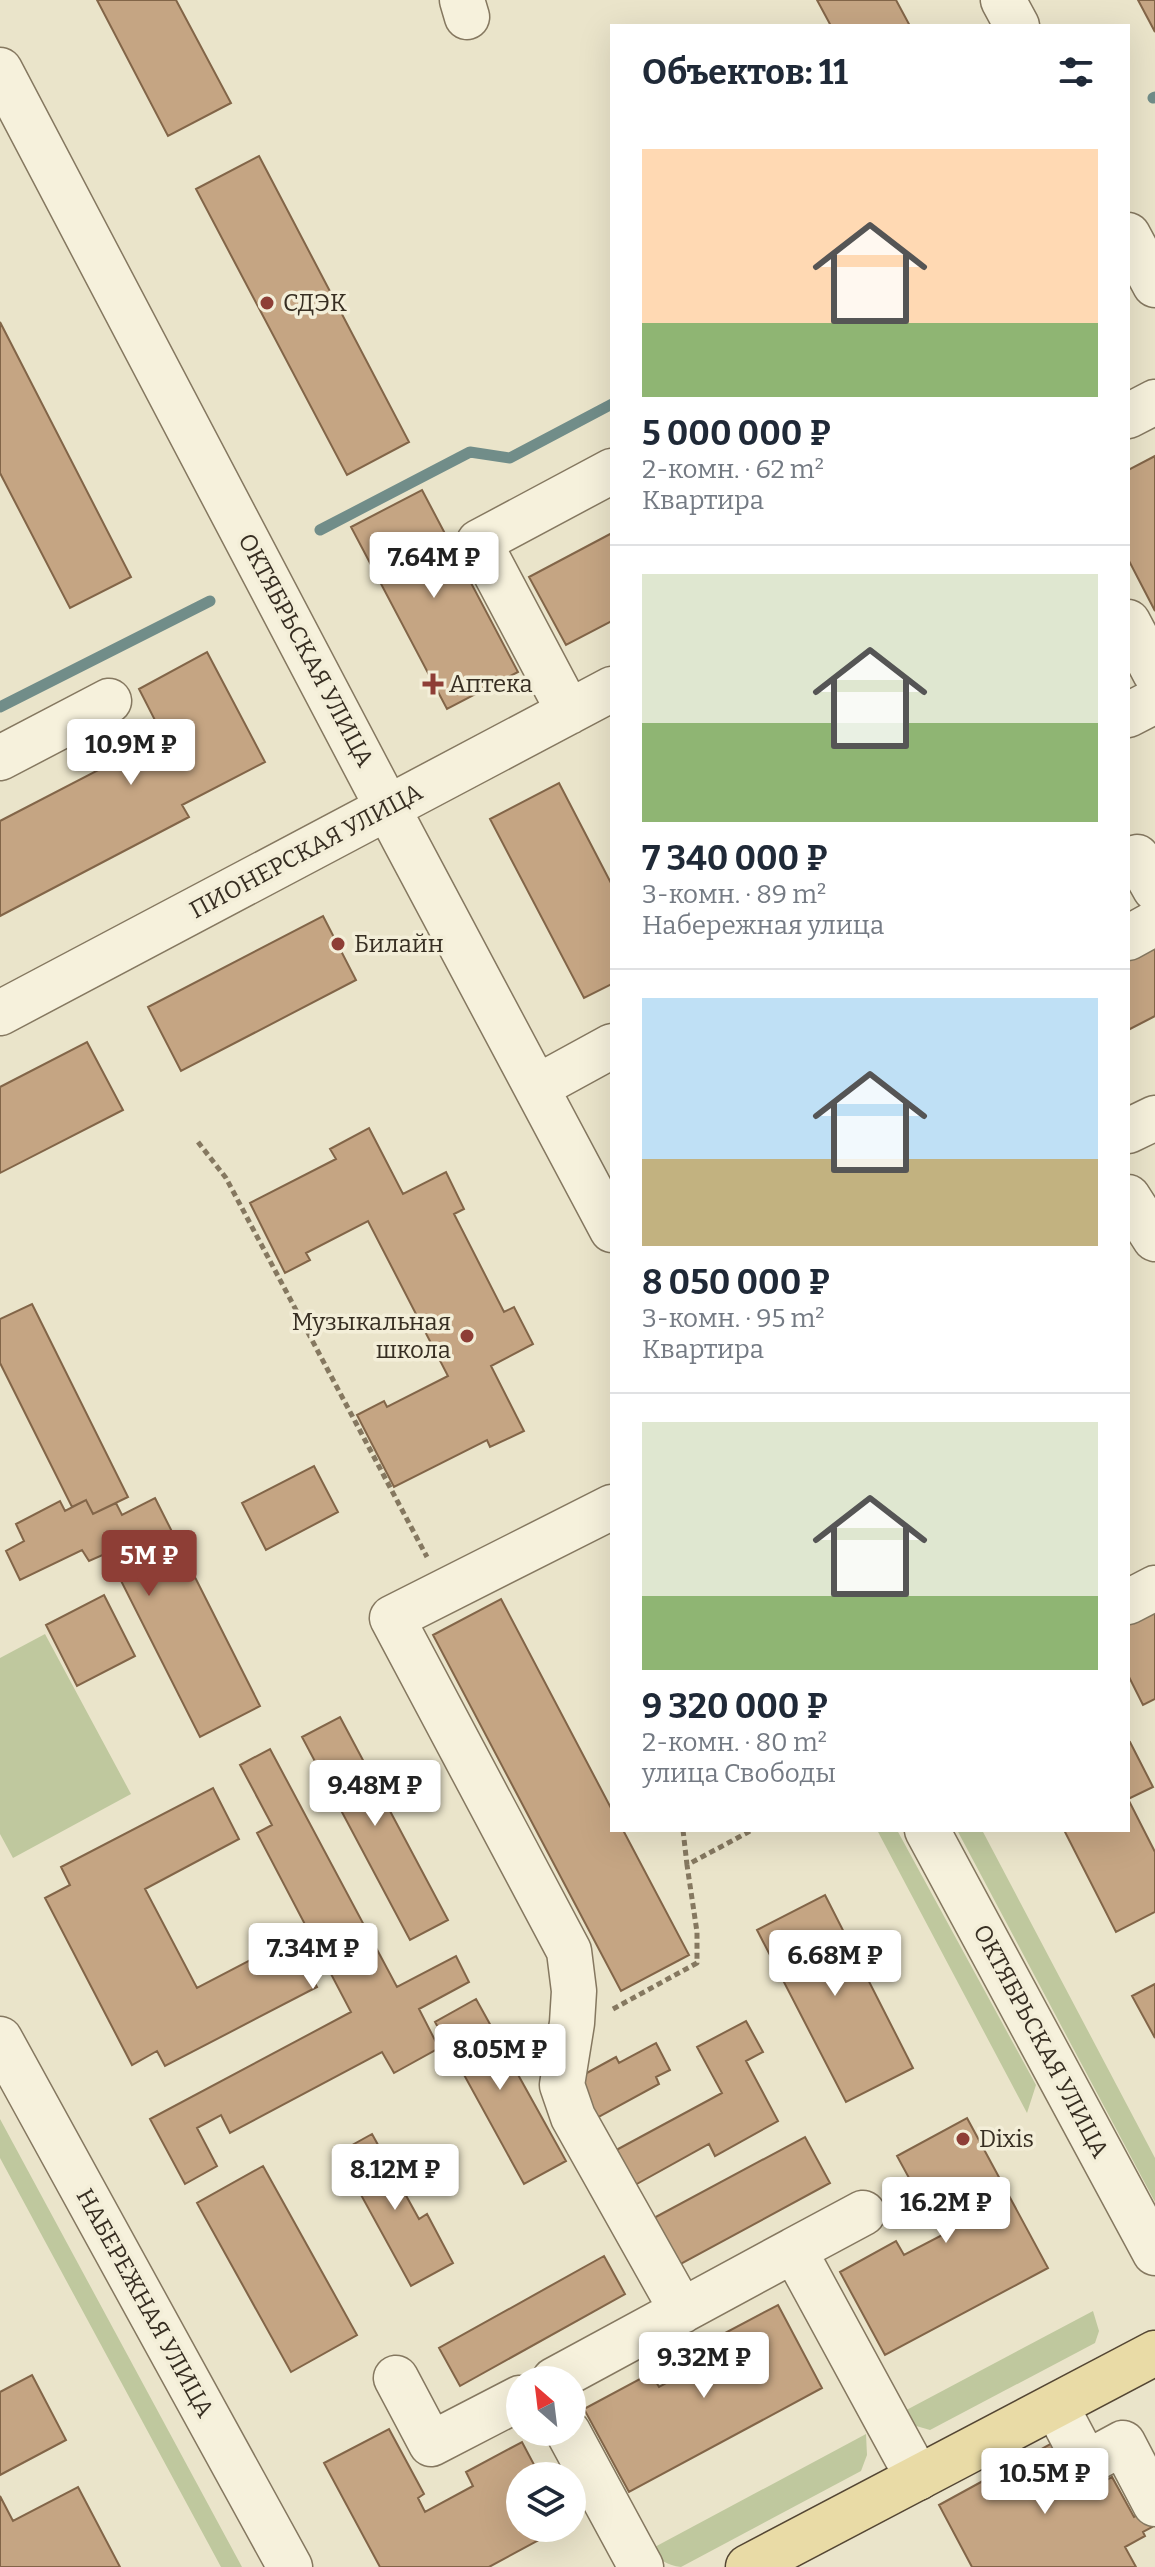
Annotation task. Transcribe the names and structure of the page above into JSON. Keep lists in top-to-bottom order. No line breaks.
{"streets":{"street":["ОКТЯБРЬСКАЯ УЛИЦА","ПИОНЕРСКАЯ УЛИЦА","НАБЕРЕЖНАЯ УЛИЦА"]},"crossings":[["ОКТЯБРЬСКАЯ УЛИЦА","ПИОНЕРСКАЯ УЛИЦА"]],"places":{"other":["СДЭК","Билайн","Музыкальная школа","Dixis"],"health":["Аптека"]},"north":"top left","page":{"heading":"Объектов: 11","list":[{"name":"5 000 000 ₽","note":"2-комн. · 62 m² · Квартира"},{"name":"7 340 000 ₽","note":"3-комн. · 89 m² · Набережная улица"},{"name":"8 050 000 ₽","note":"3-комн. · 95 m² · Квартира"},{"name":"9 320 000 ₽","note":"2-комн. · 80 m² · улица Свободы"}],"price":["7.64M ₽","10.9M ₽","5M ₽","9.48M ₽","7.34M ₽","6.68M ₽","8.05M ₽","8.12M ₽","16.2M ₽","9.32M ₽","10.5M ₽"]}}
